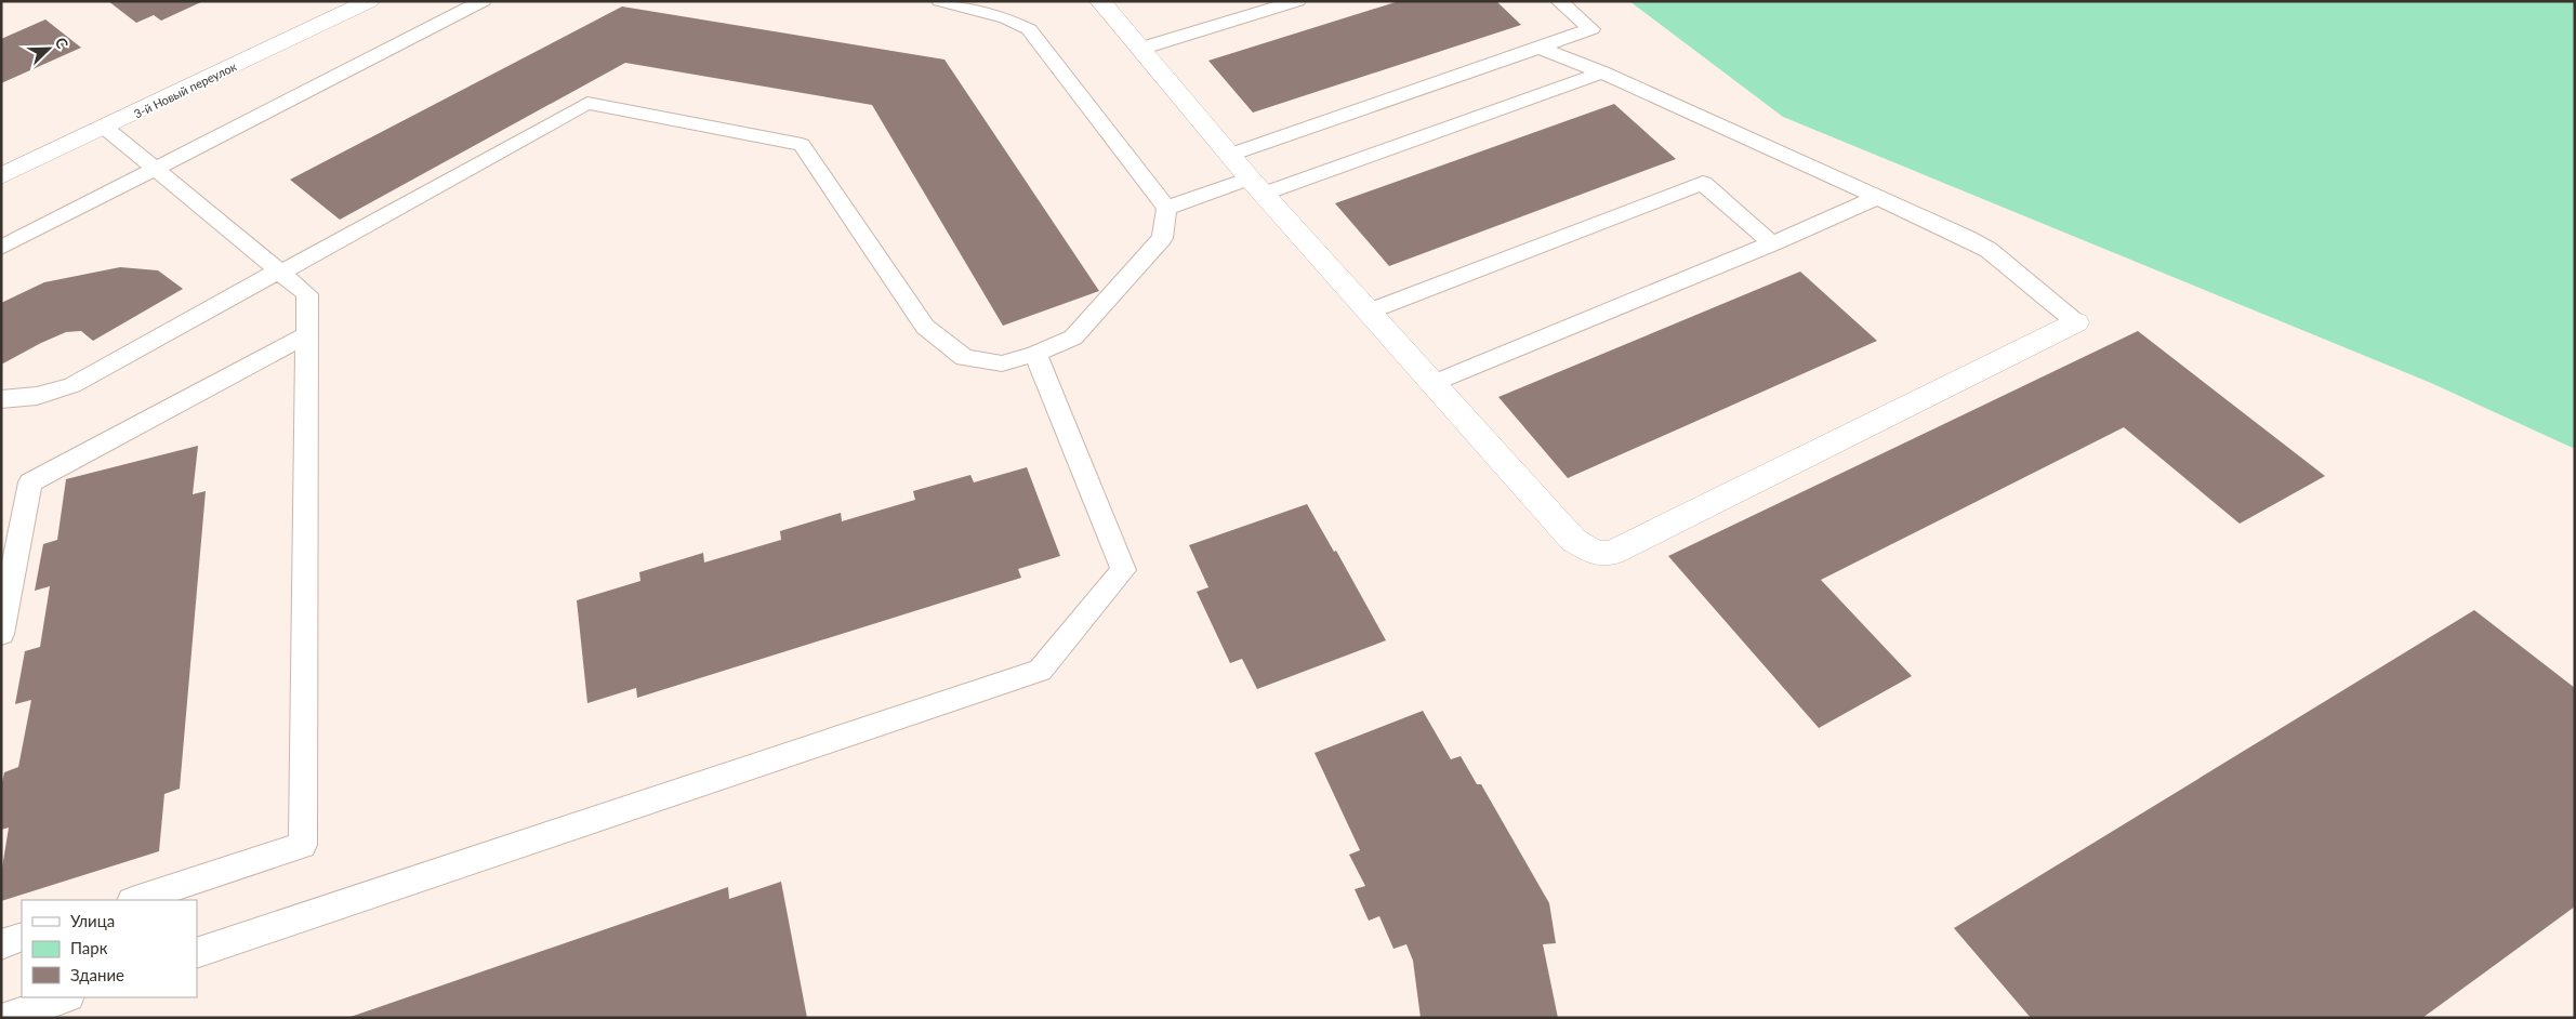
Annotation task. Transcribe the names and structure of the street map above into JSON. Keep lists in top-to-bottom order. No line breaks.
{"streets":{"street":["3-й Новый переулок"]},"legend":["Улица","Парк","Здание"],"north":"top right"}
